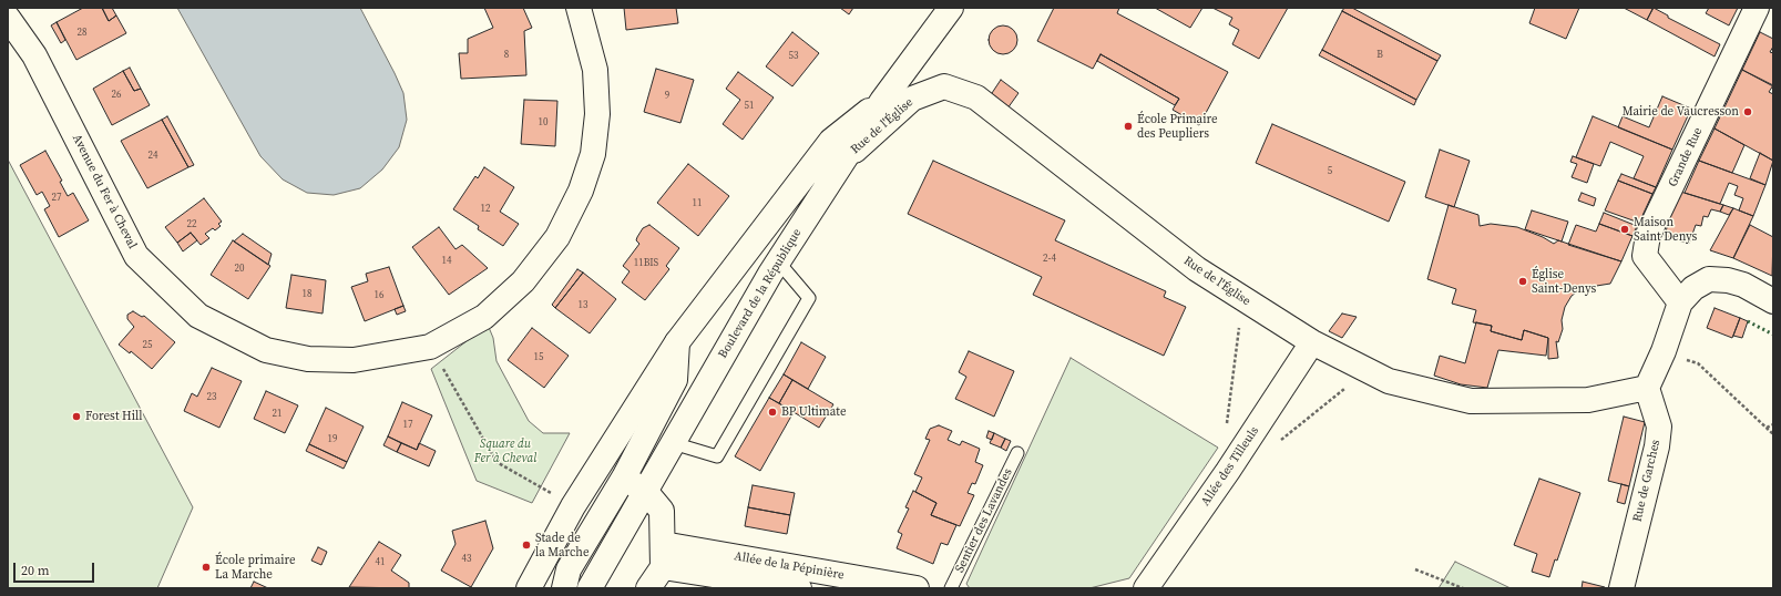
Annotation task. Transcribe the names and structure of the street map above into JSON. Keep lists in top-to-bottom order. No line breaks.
{"streets":{"street":["Rue de l'Église","Grande Rue","Avenue du Fer à Cheval","Boulevard de la République","Allée des Tilleuls","Rue de Garches","Allée de la Pépinière"],"lane":["Sentier des Lavandes"]},"crossings":[["Rue de l'Église","Boulevard de la République"],["Rue de l'Église","Allée des Tilleuls"],["Rue de l'Église","Rue de Garches"]],"parks":["Square du Fer à Cheval"],"places":["Mairie de Vaucresson","École Primaire des Peupliers","Maison Saint Denys","Église Saint-Denys","BP Ultimate","Forest Hill","Stade de la Marche","École primaire La Marche"],"house_numbers":["28","8","B","53","26","9","51","10","24","5","27","11","12","22","2-4","14","11BIS","20","18","16","13","25","15","23","21","17","19","43","41"],"scale_bar":"20 m"}
